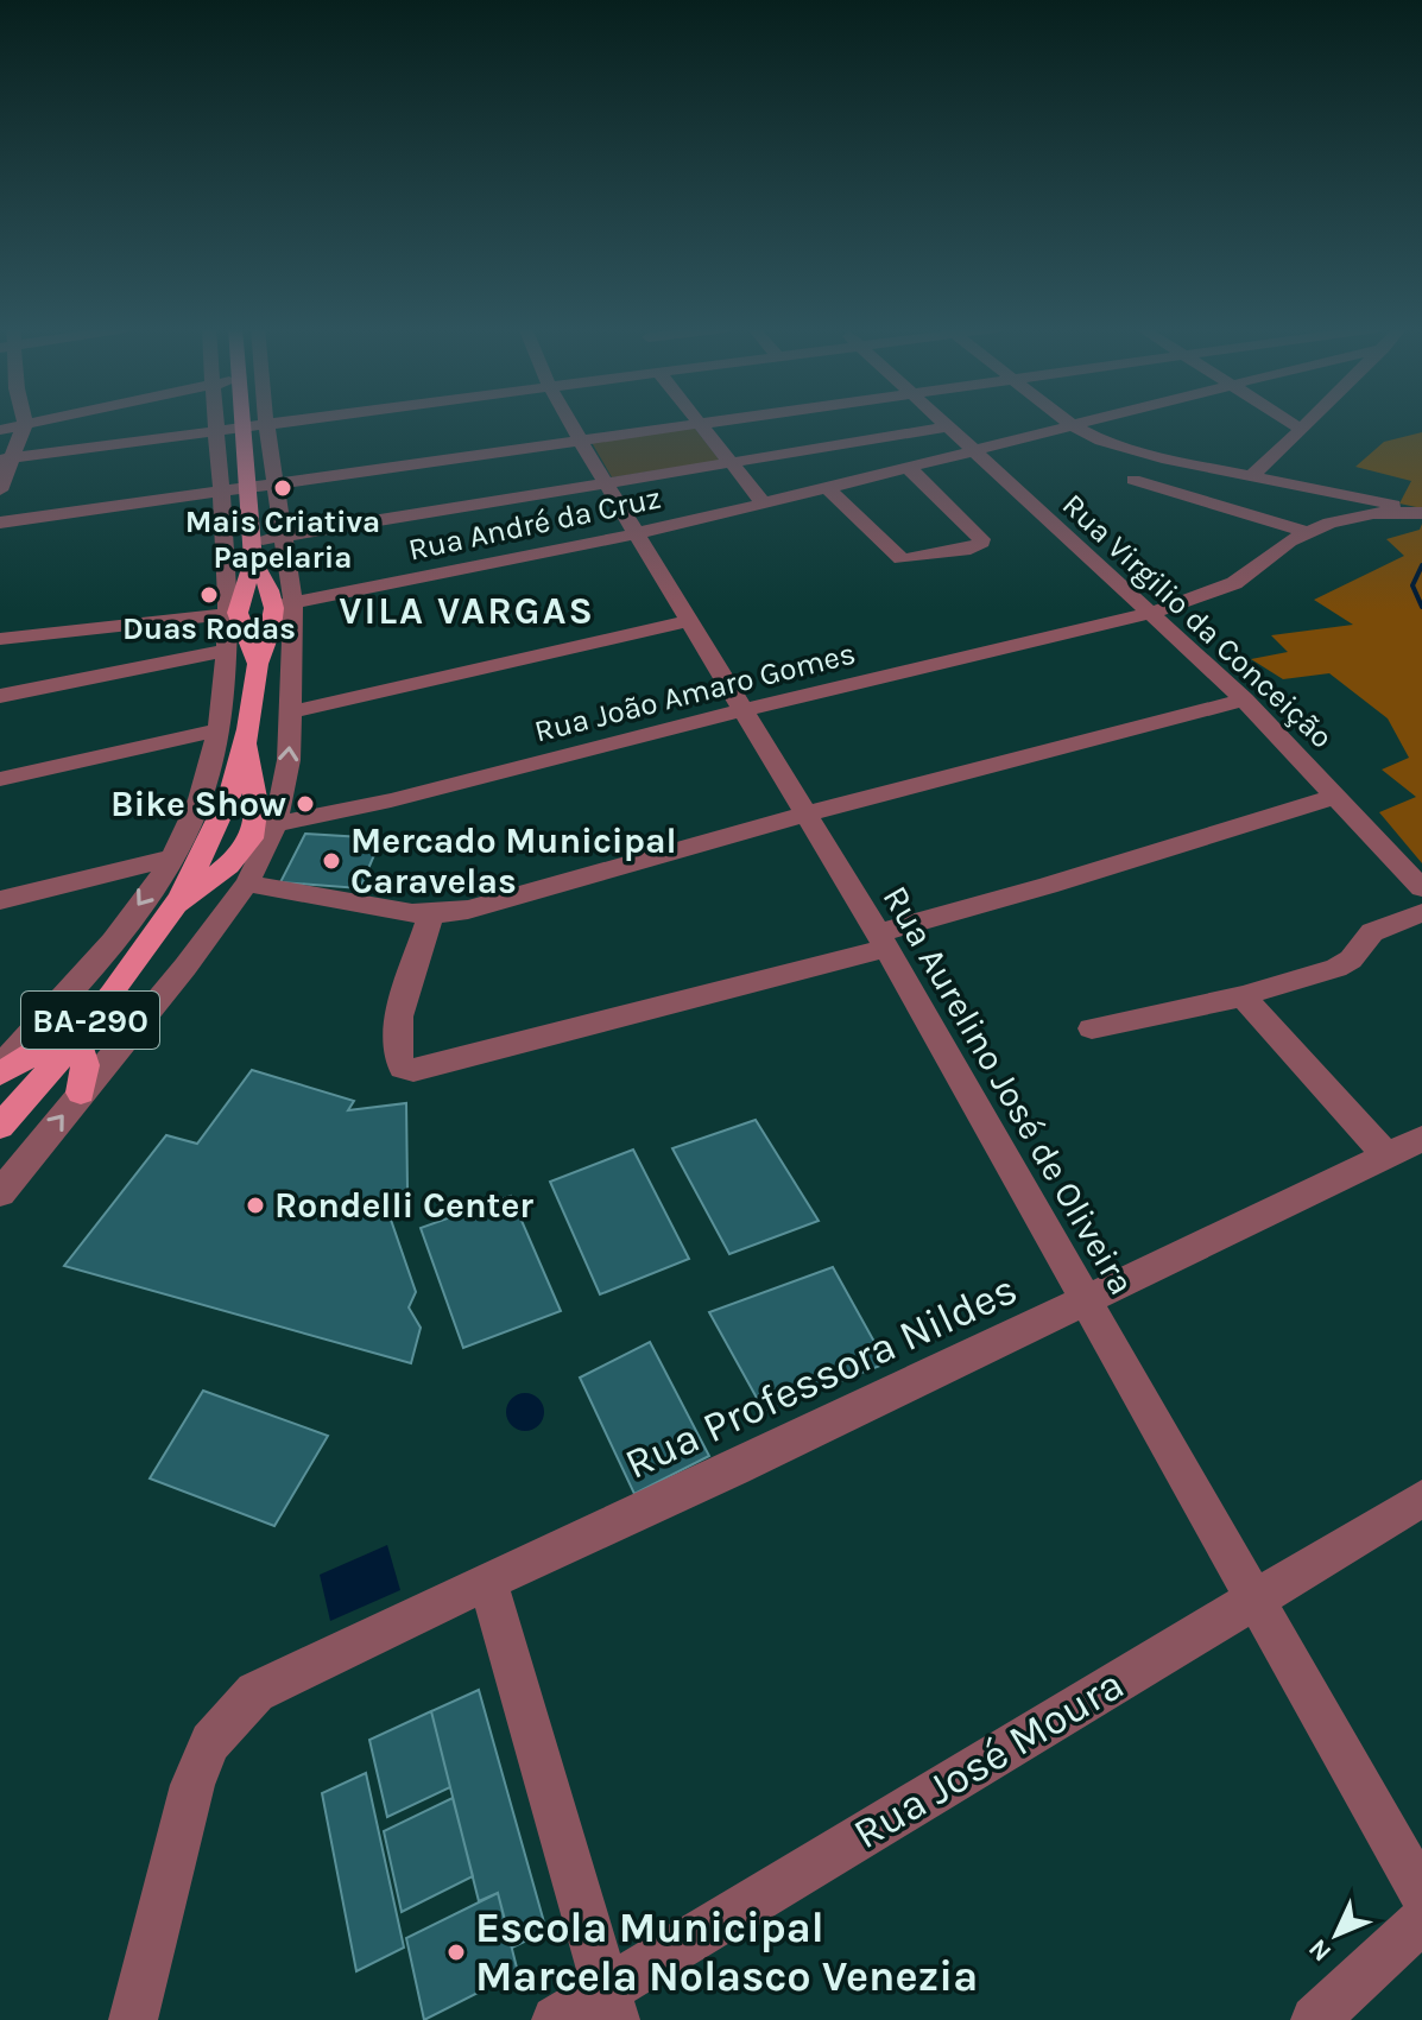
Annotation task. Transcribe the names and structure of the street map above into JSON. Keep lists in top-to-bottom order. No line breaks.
{"streets":{"main road":["BA-290"],"street":["Rua André da Cruz","Rua Virgilio da Conceição","Rua João Amaro Gomes","Rua Aurelino José de Oliveira","Rua Professora Nildes","Rua José Moura"]},"crossings":[["Rua André da Cruz","Rua Virgilio da Conceição"],["Rua André da Cruz","BA-290"],["Rua André da Cruz","Rua Aurelino José de Oliveira"],["Rua Virgilio da Conceição","Rua João Amaro Gomes"],["Rua João Amaro Gomes","Rua Aurelino José de Oliveira"],["Rua Aurelino José de Oliveira","Rua Professora Nildes"],["Rua Aurelino José de Oliveira","Rua José Moura"]],"districts":["VILA VARGAS"],"places":["Mais Criativa Papelaria","Duas Rodas","Bike Show","Mercado Municipal Caravelas","Rondelli Center","Escola Municipal Marcela Nolasco Venezia"],"north":"bottom left"}
